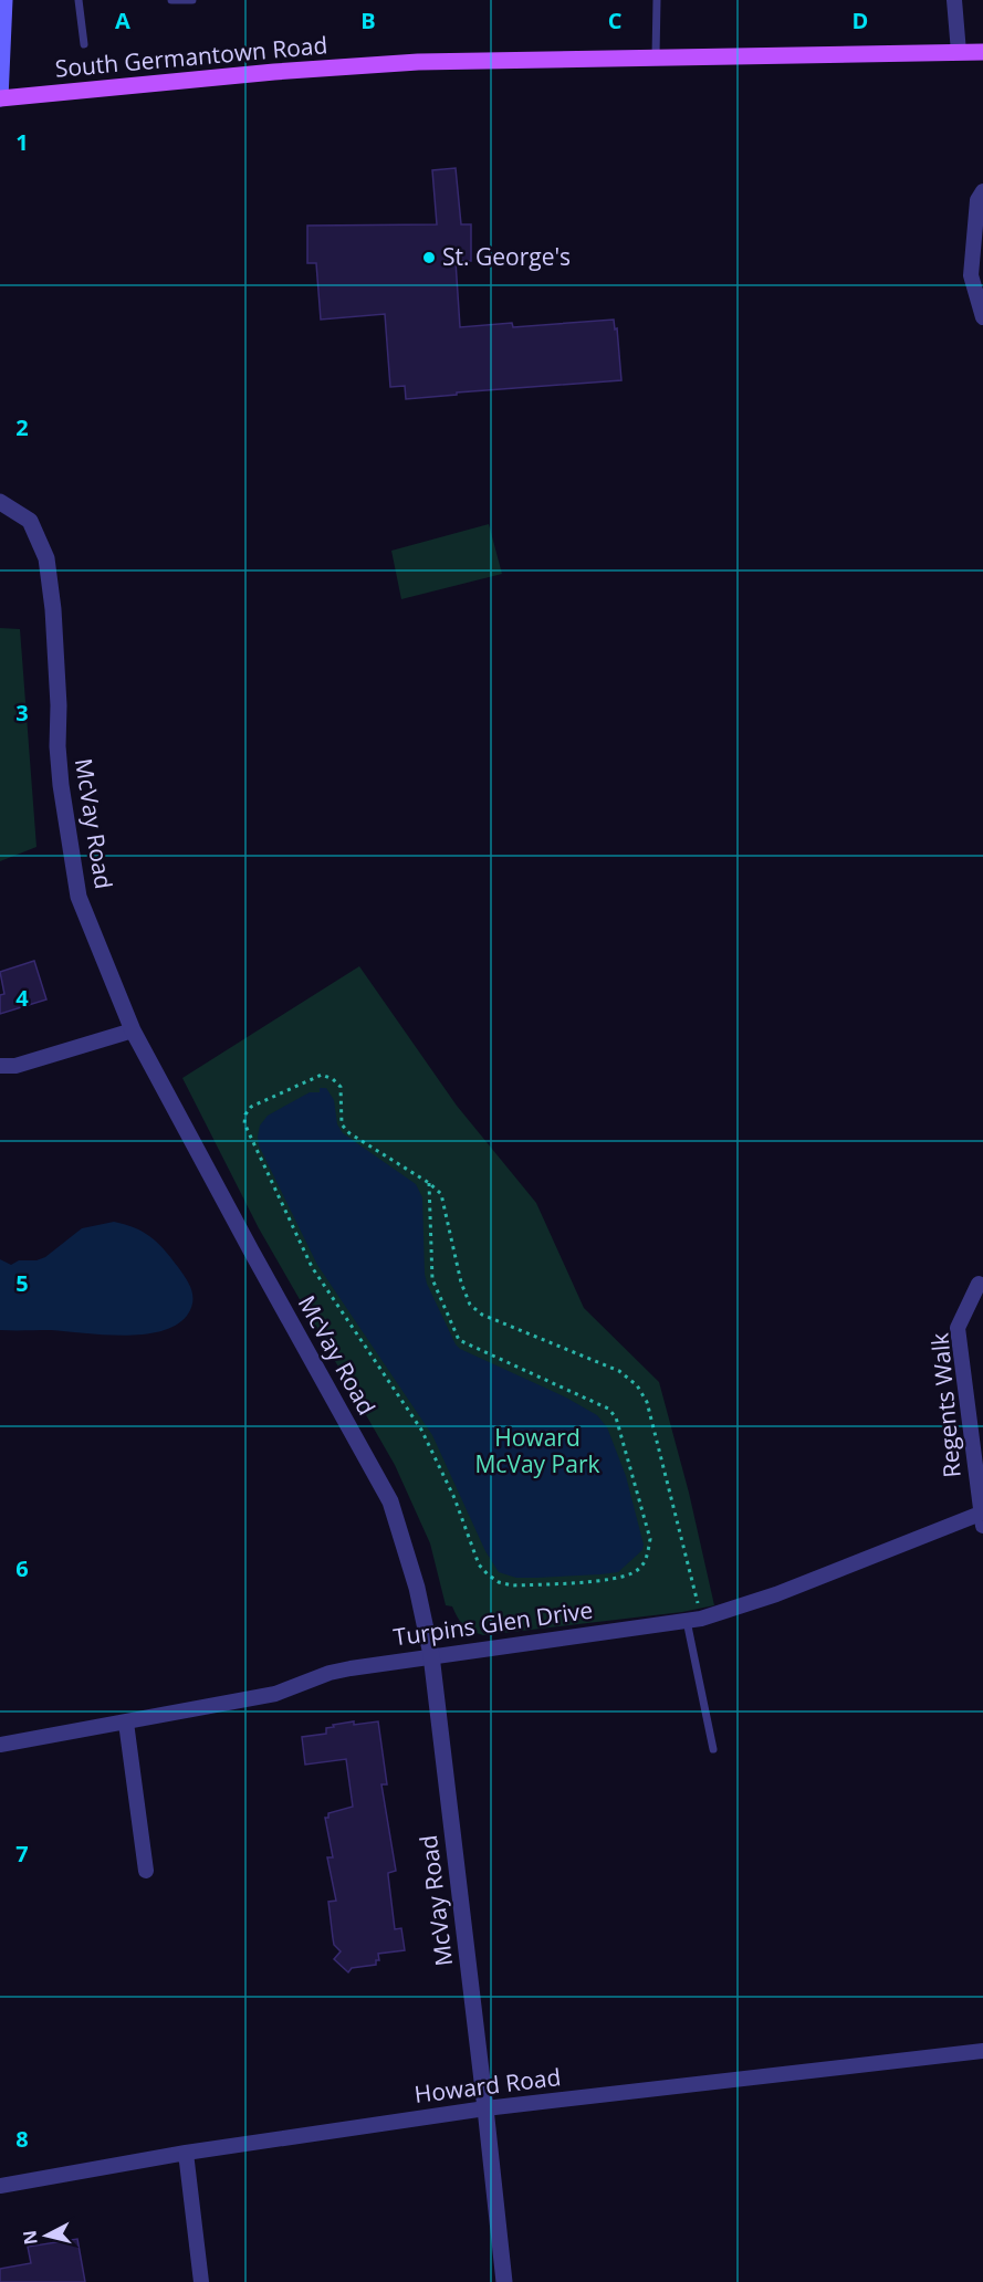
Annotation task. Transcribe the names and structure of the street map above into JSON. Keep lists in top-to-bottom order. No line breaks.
{"streets":{"main road":["South Germantown Road"],"street":["McVay Road","Regents Walk","Turpins Glen Drive","Howard Road"]},"crossings":[["McVay Road","Turpins Glen Drive"],["McVay Road","Howard Road"],["Regents Walk","Turpins Glen Drive"]],"parks":["Howard McVay Park"],"places":["St. George's"],"north":"left","grid":{"columns":["A","B","C","D"],"rows":["1","2","3","4","5","6","7","8"]}}
